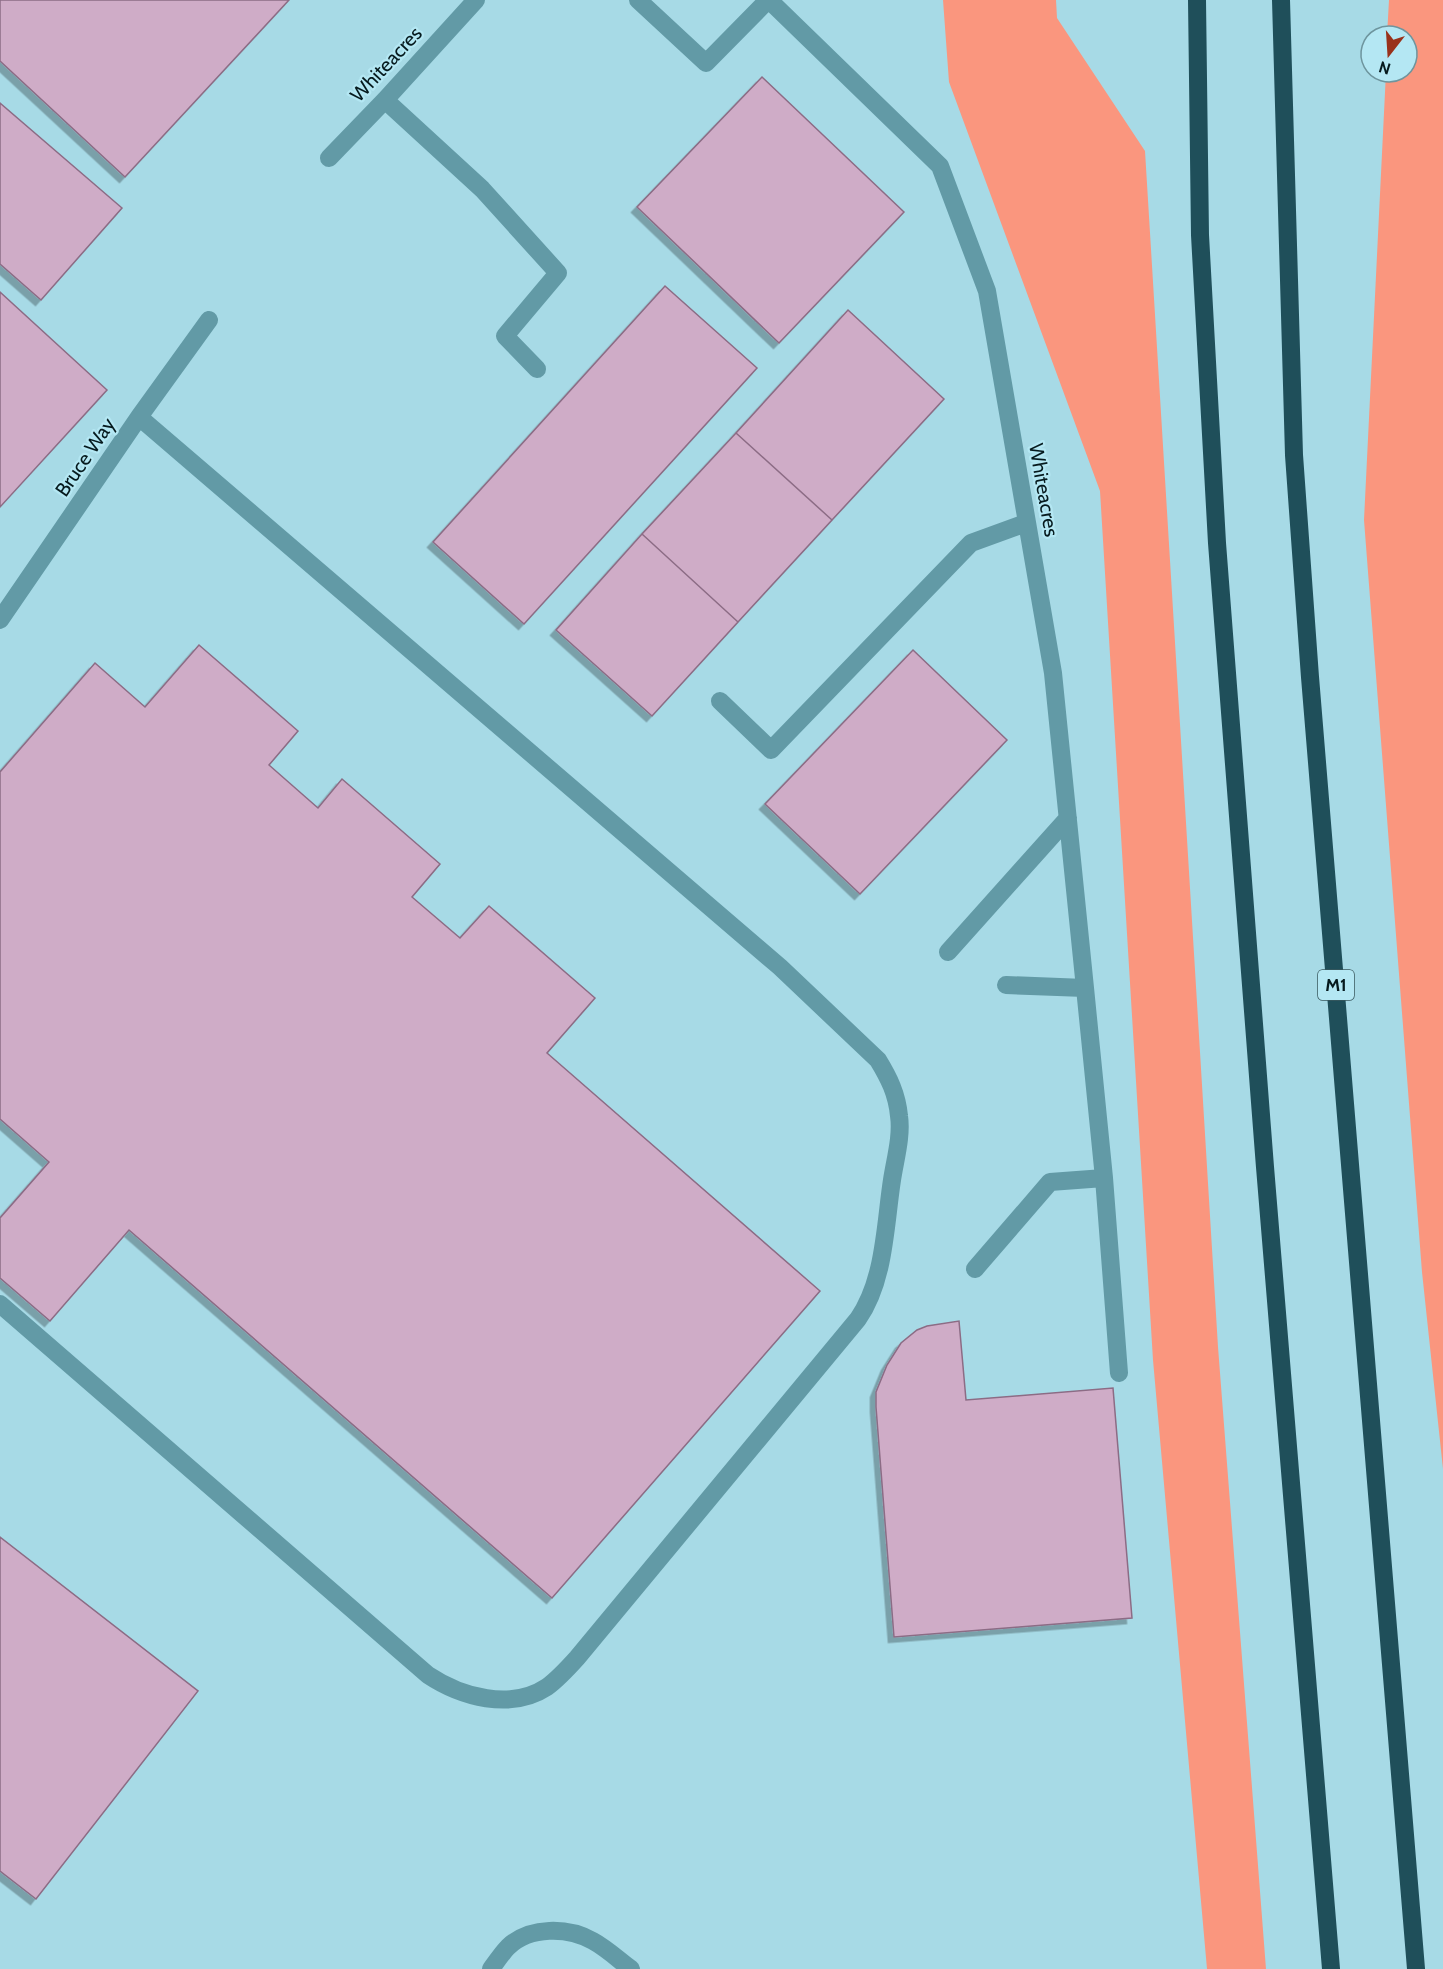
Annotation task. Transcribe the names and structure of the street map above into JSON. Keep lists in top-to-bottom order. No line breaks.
{"streets":{"highway":["M1"],"lane":["Whiteacres","Bruce Way"]},"north":"bottom"}
